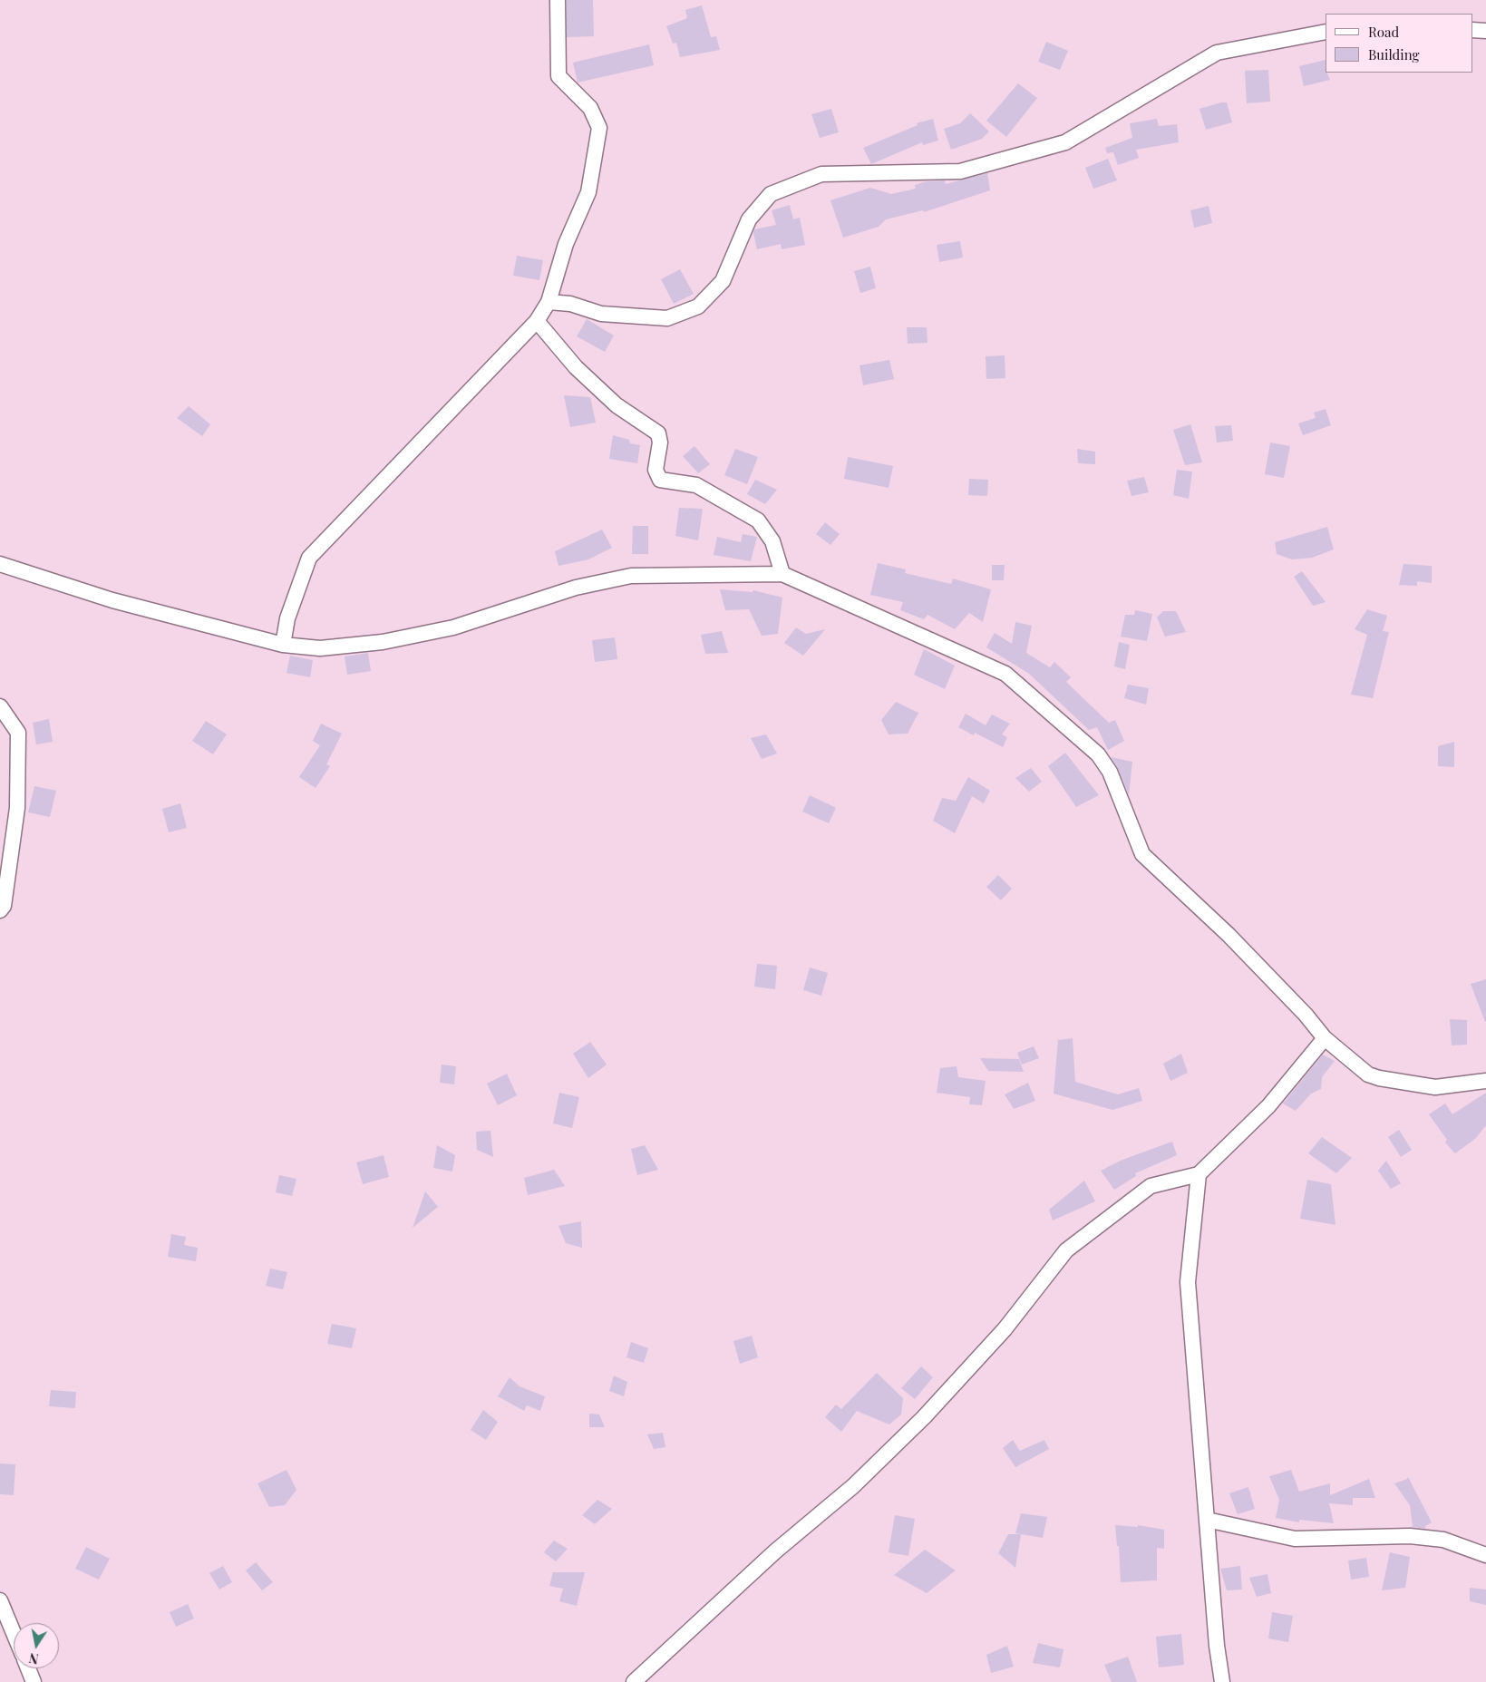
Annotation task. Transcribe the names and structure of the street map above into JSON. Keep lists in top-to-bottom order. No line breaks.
{"legend":["Road","Building"],"north":"bottom"}
